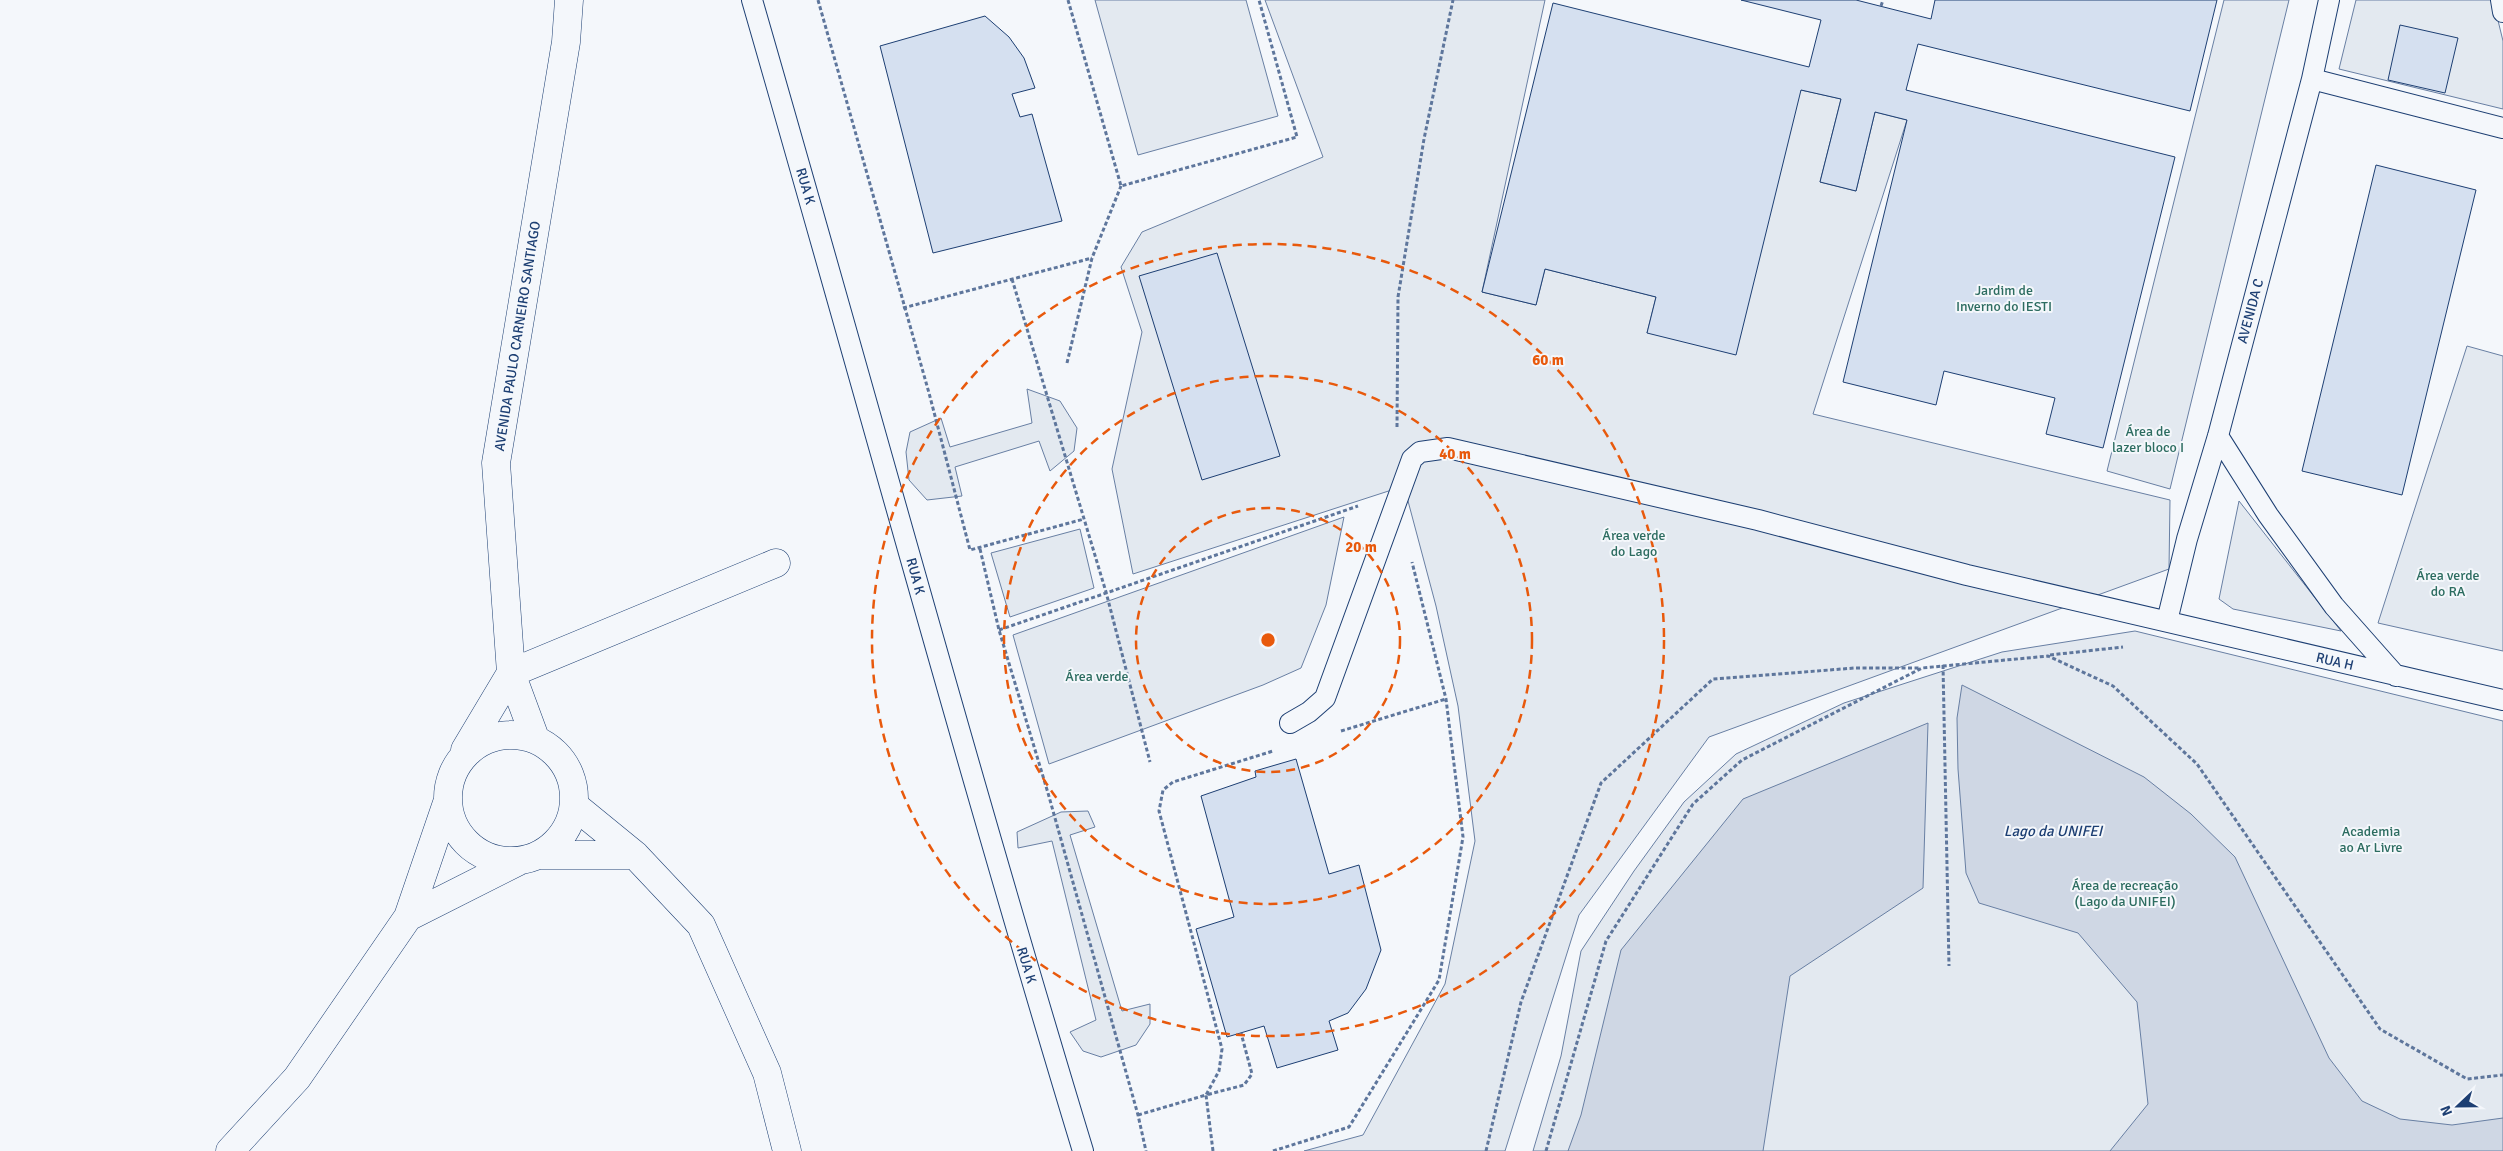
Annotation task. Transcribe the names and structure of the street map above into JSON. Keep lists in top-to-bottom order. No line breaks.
{"streets":{"street":["AVENIDA PAULO CARNEIRO SANTIAGO"],"lane":["RUA K","AVENIDA C","RUA H"]},"crossings":[["AVENIDA C","RUA H"]],"water":["Lago da UNIFEI"],"parks":["Jardim de Inverno do IESTI","Área de lazer bloco I","Área verde do Lago","Área verde do RA","Área verde","Academia ao Ar Livre","Área de recreação (Lago da UNIFEI)"],"north":"left","rings":["60 m","40 m","20 m"]}
